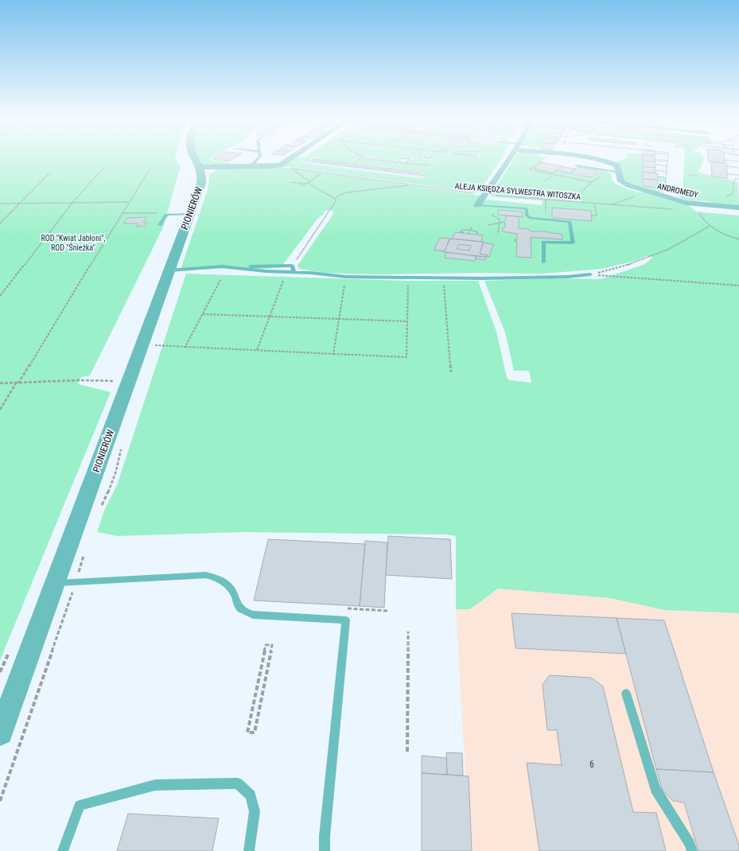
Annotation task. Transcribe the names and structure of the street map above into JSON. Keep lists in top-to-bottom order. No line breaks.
{"streets":{"street":["ANDROMEDY","PIONIERÓW"],"path":["ALEJA KSIĘDZA SYLWESTRA WITOSZKA"]},"parks":["ROD \"Kwiat Jabłoni\", ROD \"Śnieżka\""],"house_numbers":["6"]}
